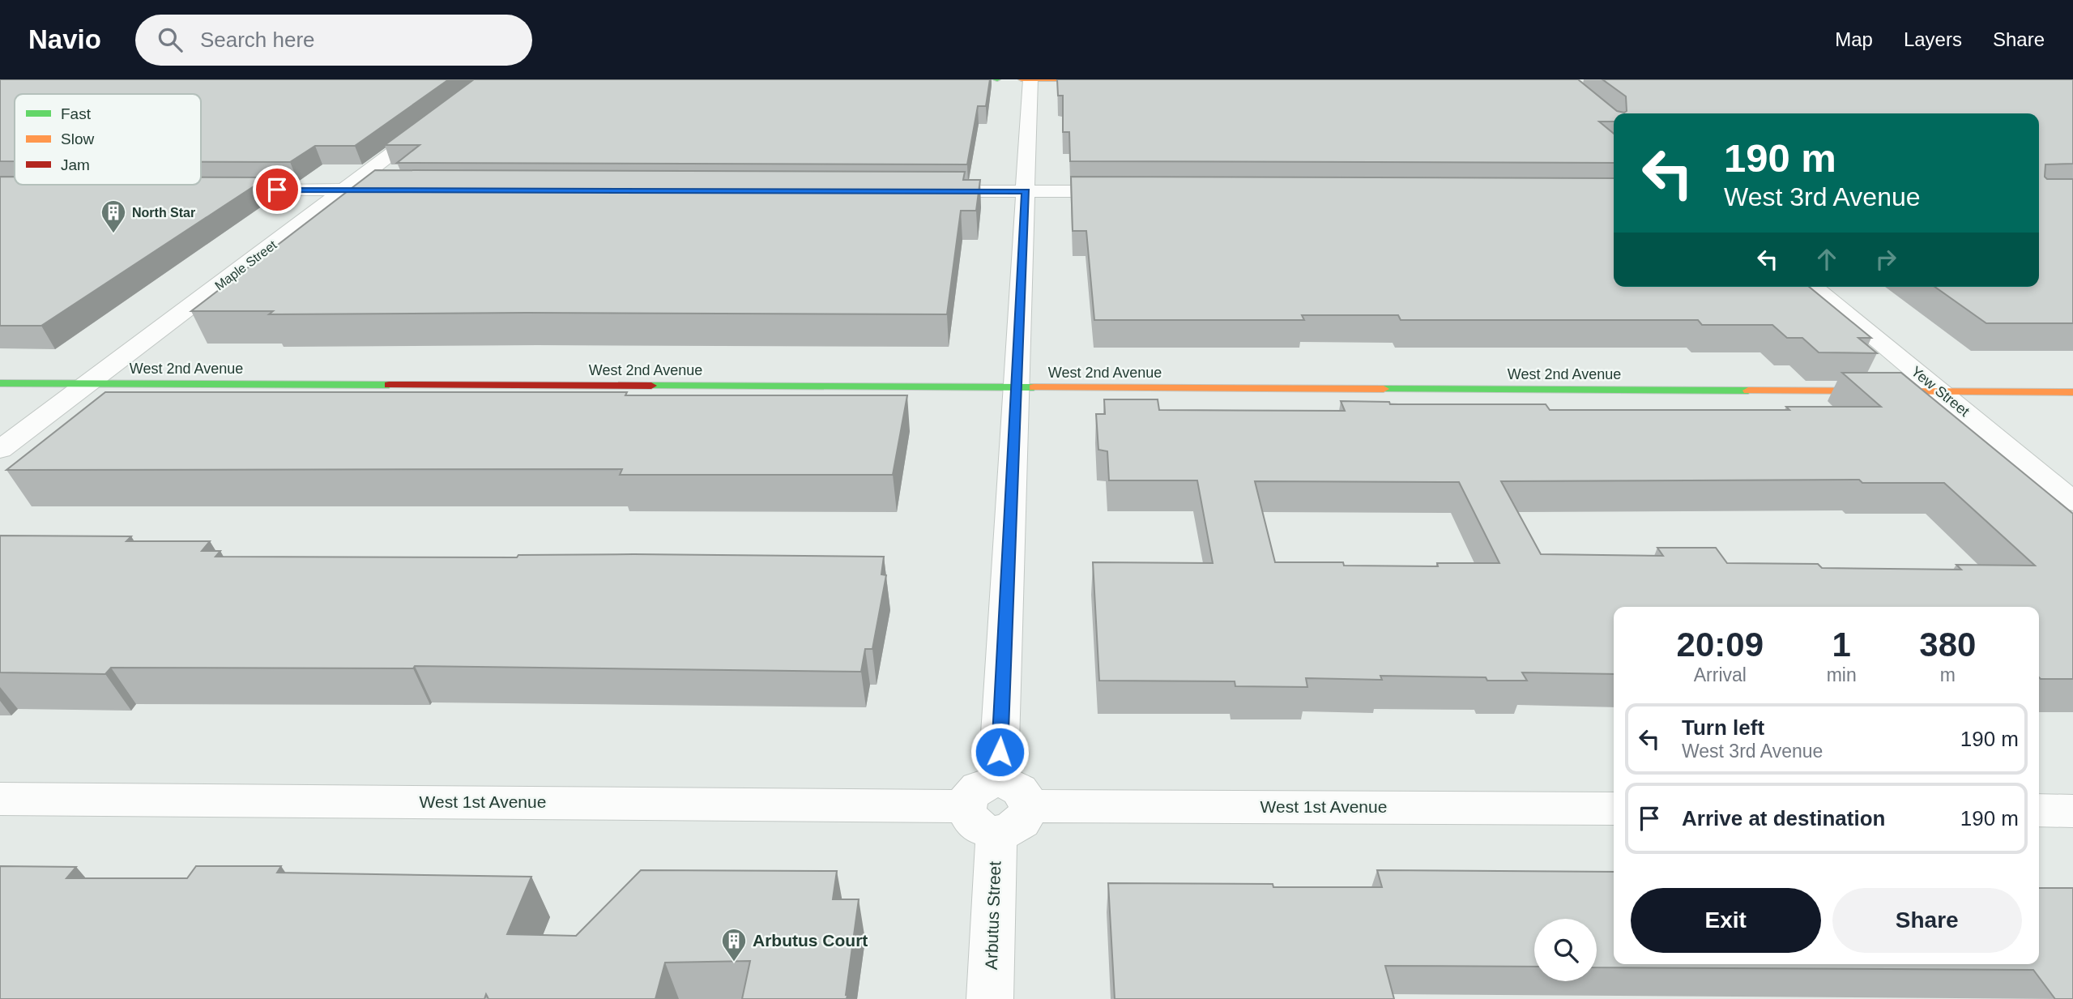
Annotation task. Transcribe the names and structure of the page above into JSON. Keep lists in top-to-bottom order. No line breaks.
{"streets":{"street":["Maple Street","West 2nd Avenue","Yew Street","West 1st Avenue","Arbutus Street"]},"crossings":[["Maple Street","West 2nd Avenue"],["West 2nd Avenue","Yew Street"],["West 1st Avenue","Arbutus Street"]],"places":{"building":["North Star","Arbutus Court"]},"legend":["Fast","Slow","Jam"],"page":{"header":"Navio","search":"Search here","nav":["Map","Layers","Share"],"turn":["190 m","West 3rd Avenue"],"eta":["20:09","Arrival","1","min","380","m"],"list":[{"name":"Turn left","note":"West 3rd Avenue","value":"190 m"},{"name":"Arrive at destination","value":"190 m"}],"buttons":["Exit","Share"]}}
